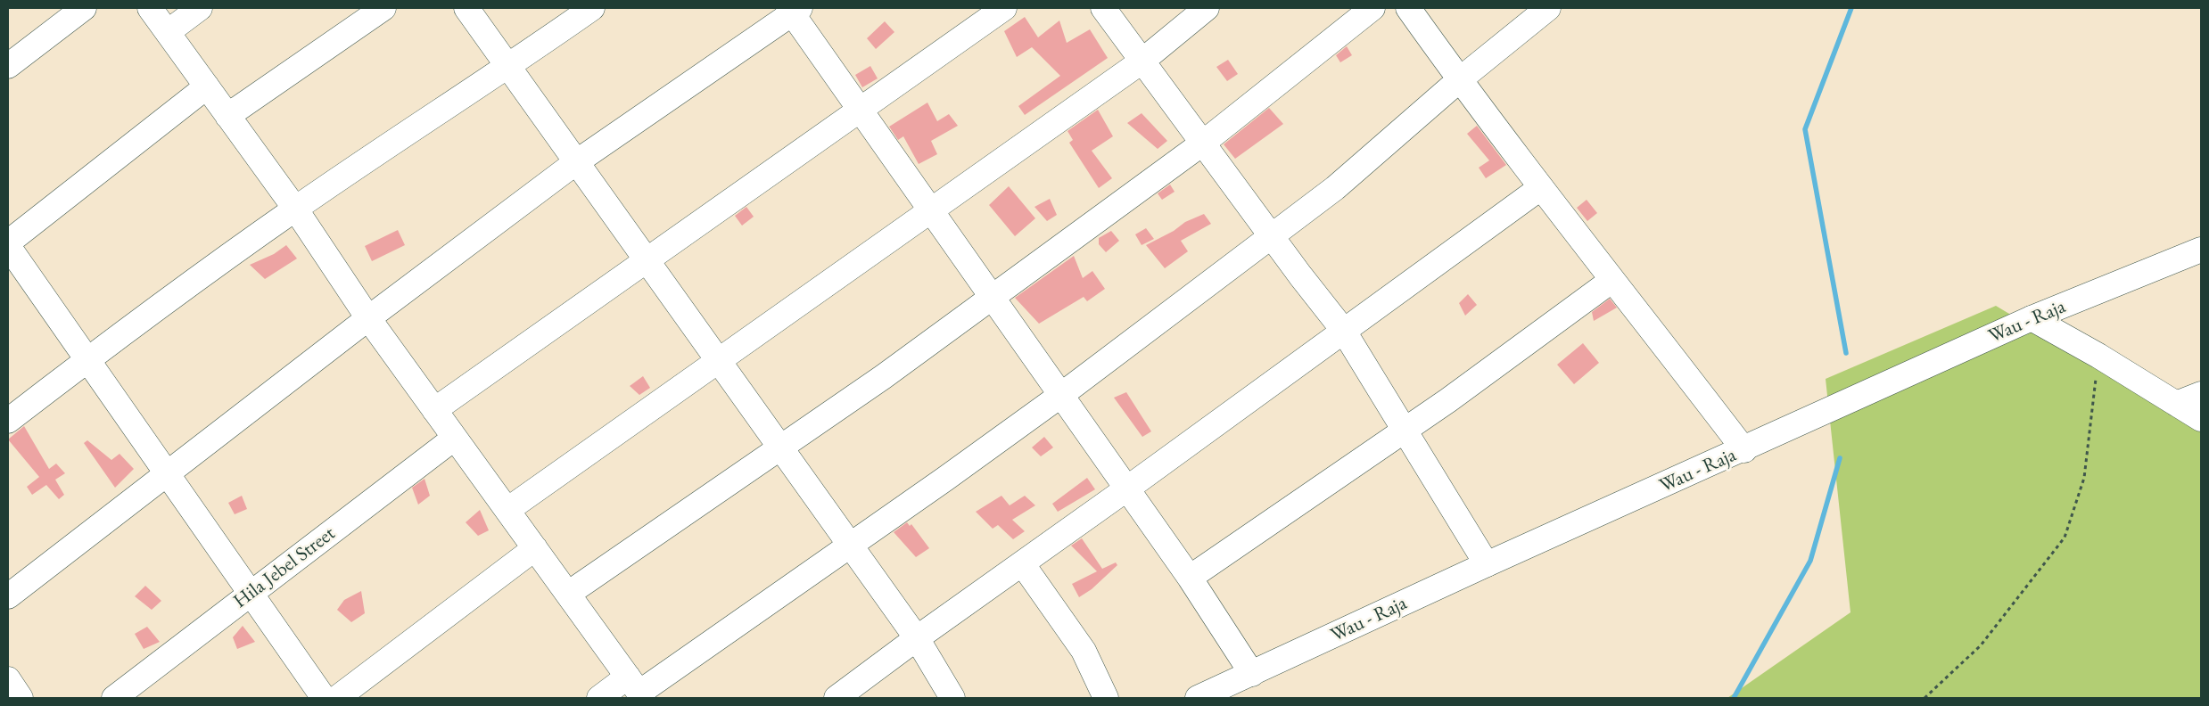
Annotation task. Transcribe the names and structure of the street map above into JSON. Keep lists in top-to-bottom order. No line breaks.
{"streets":{"street":["Wau - Raja","Hila Jebel Street"]}}
